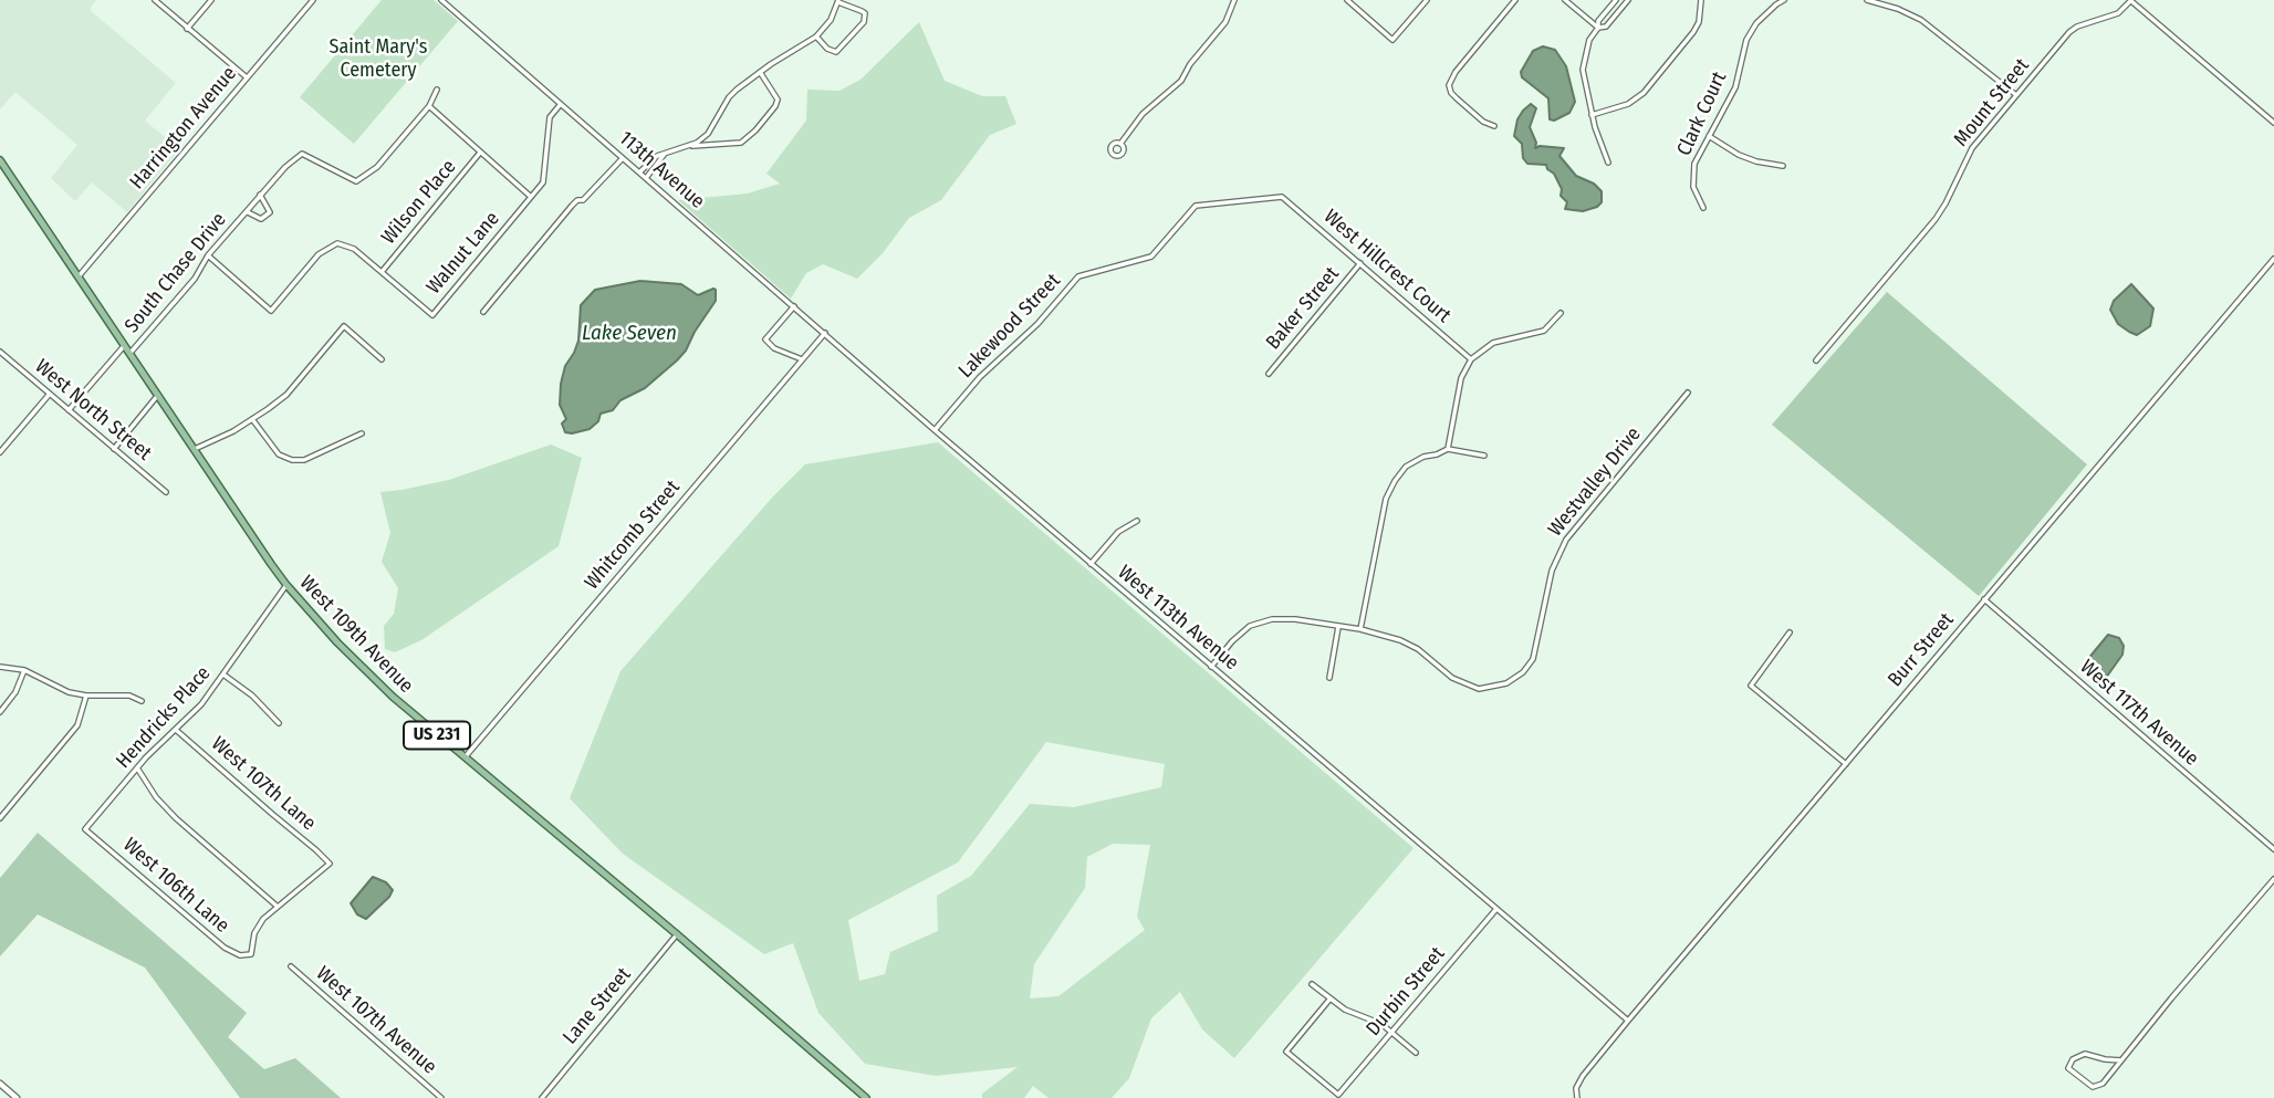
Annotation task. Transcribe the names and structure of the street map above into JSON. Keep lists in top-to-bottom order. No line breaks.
{"streets":{"main road":["West 109th Avenue","US 231"],"street":["Mount Street","Clark Court","Harrington Avenue","113th Avenue","Wilson Place","Walnut Lane","West Hillcrest Court","South Chase Drive","Baker Street","Lakewood Street","West North Street","Westvalley Drive","Whitcomb Street","West 113th Avenue","Burr Street","West 117th Avenue","Hendricks Place","West 107th Lane","West 106th Lane","Durbin Street","Lane Street","West 107th Avenue"]},"crossings":[["Harrington Avenue","West 109th Avenue"],["113th Avenue","Walnut Lane"],["113th Avenue","West 113th Avenue"],["Wilson Place","Walnut Lane"],["Walnut Lane","South Chase Drive"],["West Hillcrest Court","Baker Street"],["West Hillcrest Court","Lakewood Street"],["South Chase Drive","West 109th Avenue"],["Lakewood Street","West 113th Avenue"],["Westvalley Drive","West 113th Avenue"],["Whitcomb Street","West 113th Avenue"],["Whitcomb Street","West 109th Avenue"],["West 113th Avenue","Burr Street"],["West 113th Avenue","Durbin Street"],["West 109th Avenue","Hendricks Place"],["West 109th Avenue","Lane Street"],["Burr Street","West 117th Avenue"],["Hendricks Place","West 107th Lane"],["Hendricks Place","West 106th Lane"],["West 107th Lane","West 106th Lane"]],"water":["Lake Seven"],"parks":["Saint Mary's Cemetery"]}
